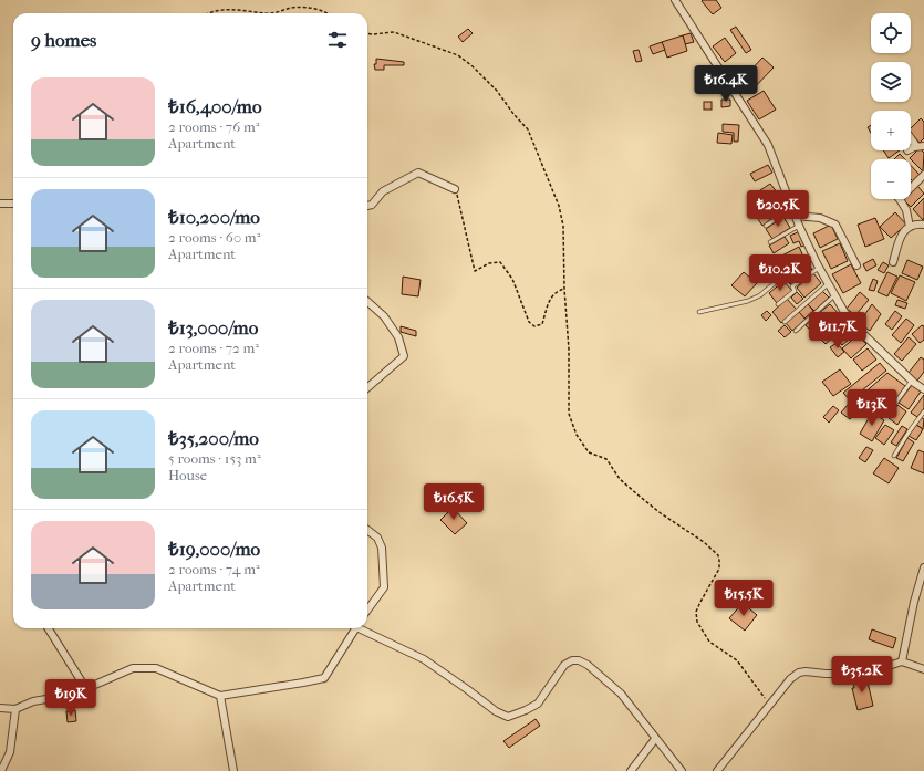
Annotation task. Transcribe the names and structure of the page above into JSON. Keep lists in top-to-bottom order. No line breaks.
{"page":{"map_buttons":["+","−"],"heading":"9 homes","price":["₺16.4K","₺20.5K","₺10.2K","₺11.7K","₺13K","₺16.5K","₺15.5K","₺35.2K","₺19K"],"list":[{"name":"₺16,400/mo","note":"2 rooms · 76 m² · Apartment"},{"name":"₺10,200/mo","note":"2 rooms · 60 m² · Apartment"},{"name":"₺13,000/mo","note":"2 rooms · 72 m² · Apartment"},{"name":"₺35,200/mo","note":"5 rooms · 153 m² · House"},{"name":"₺19,000/mo","note":"2 rooms · 74 m² · Apartment"}]}}
